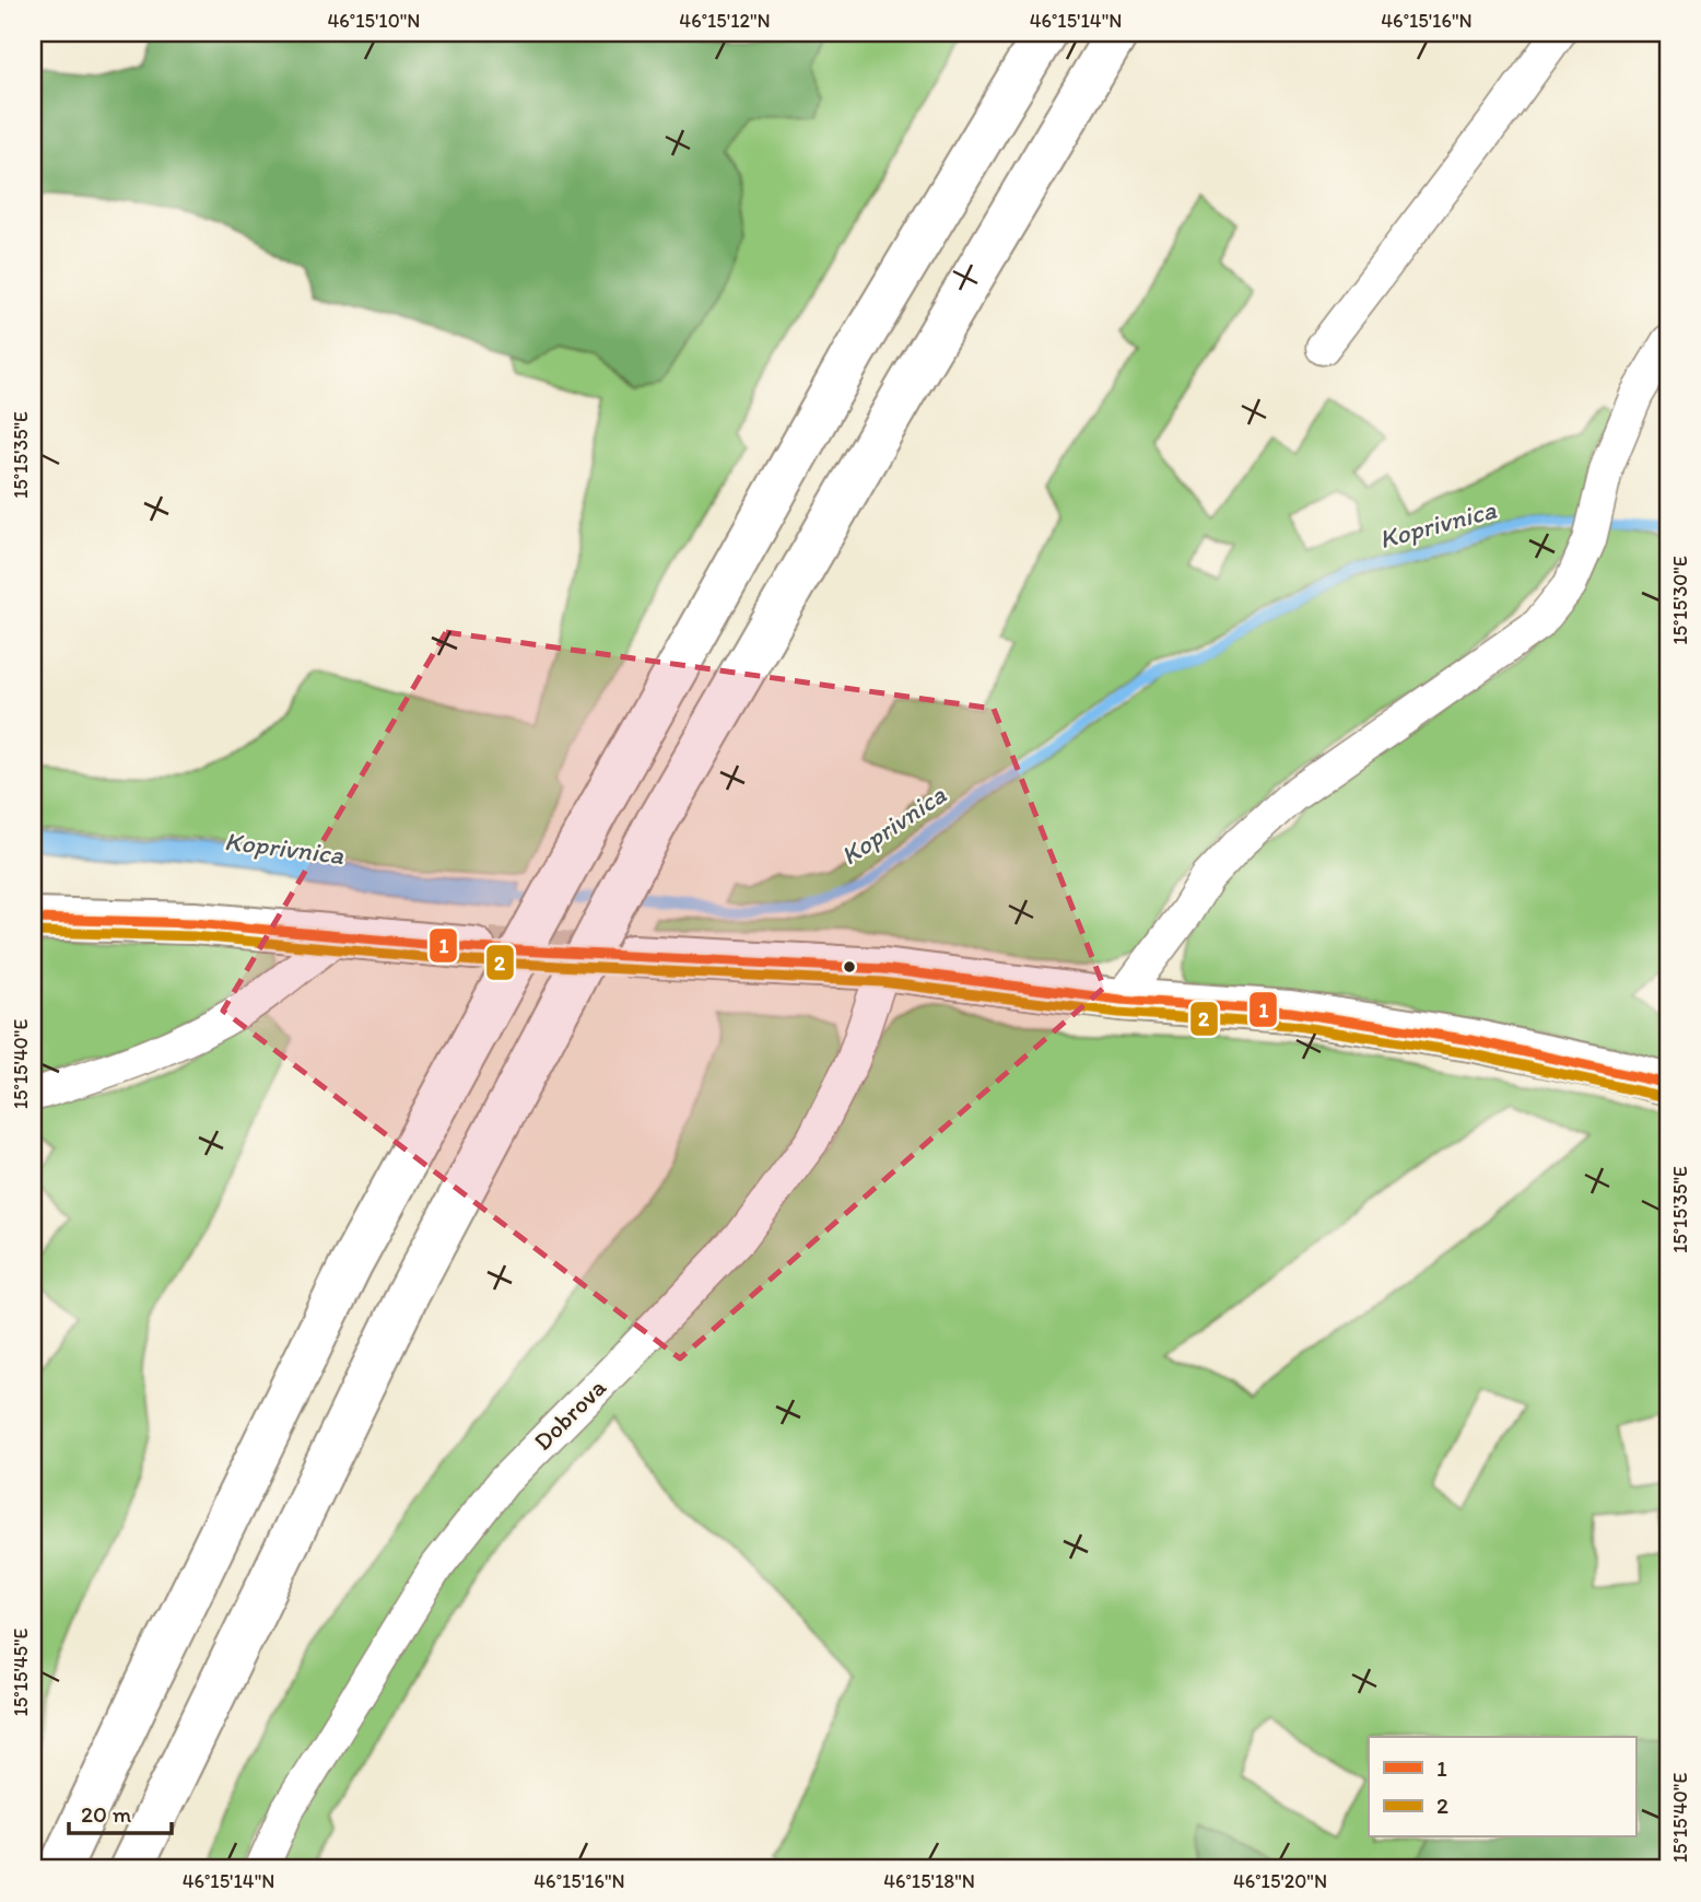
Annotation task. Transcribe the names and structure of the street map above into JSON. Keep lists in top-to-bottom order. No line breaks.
{"streets":{"street":["Dobrova"]},"water":["Koprivnica"],"lines":["transit line 1","transit line 2"],"legend":["1","2"],"scale_bar":"20 m","coordinates":["46°15'10\"N","46°15'12\"N","46°15'14\"N","46°15'16\"N","15°15'35\"E","15°15'30\"E","15°15'40\"E","15°15'45\"E","46°15'18\"N","46°15'20\"N"]}
